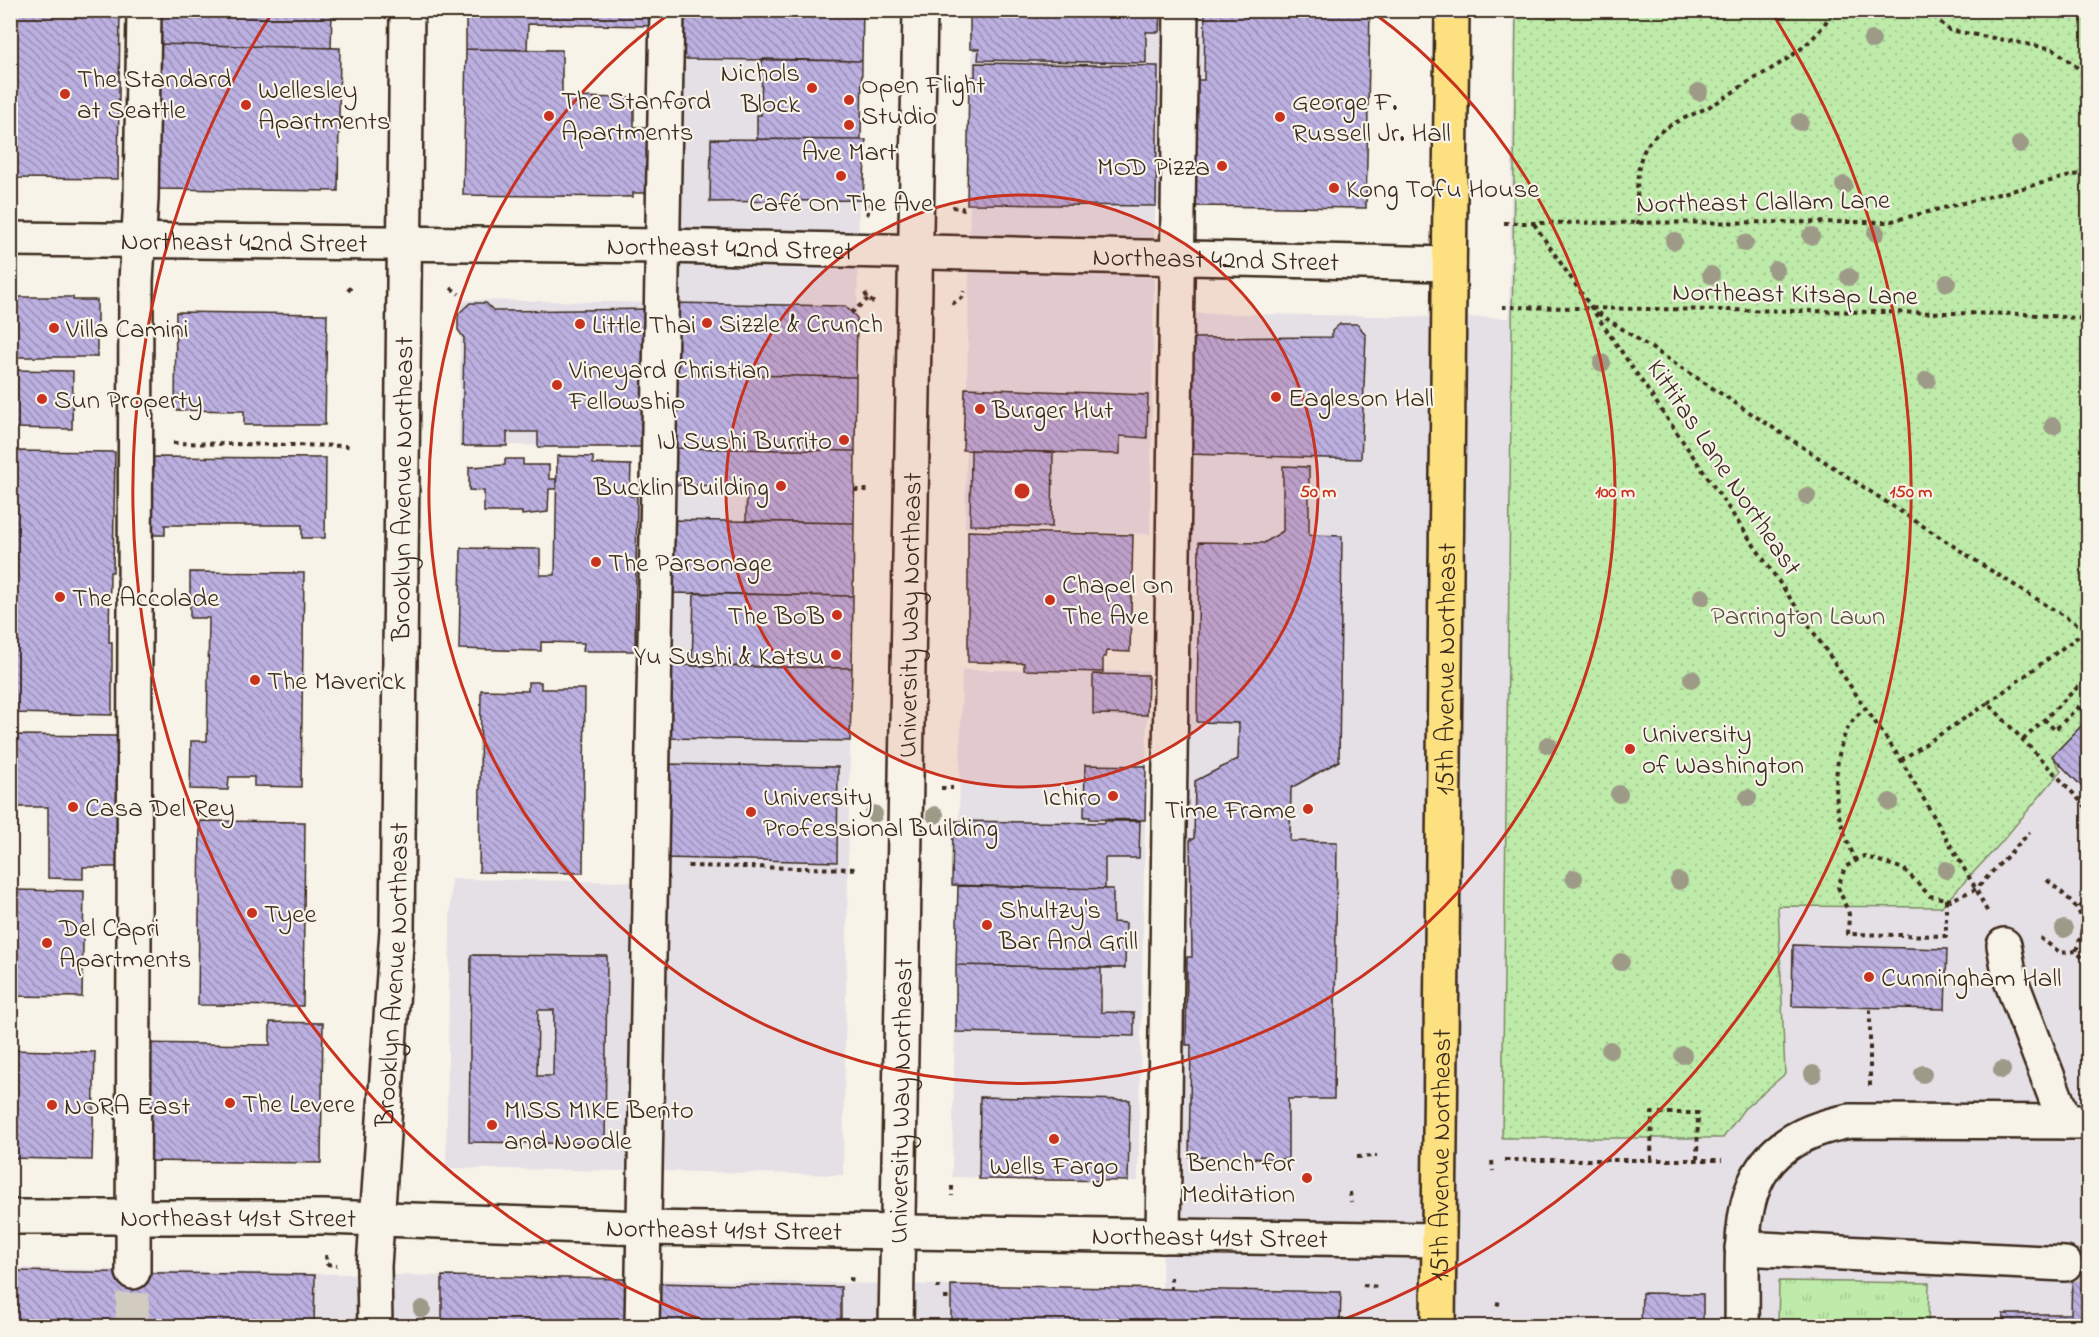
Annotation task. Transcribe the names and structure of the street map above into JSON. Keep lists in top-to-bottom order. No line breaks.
{"streets":{"main road":["15th Avenue Northeast"],"street":["Northeast 42nd Street","Brooklyn Avenue Northeast","University Way Northeast","Northeast 41st Street"],"path":["Northeast Clallam Lane","Northeast Kitsap Lane","Kittitas Lane Northeast"]},"crossings":[["Northeast Clallam Lane","Kittitas Lane Northeast"],["Northeast 42nd Street","Brooklyn Avenue Northeast"],["Northeast 42nd Street","University Way Northeast"],["Northeast 42nd Street","15th Avenue Northeast"],["Northeast Kitsap Lane","Kittitas Lane Northeast"],["Brooklyn Avenue Northeast","Northeast 41st Street"],["University Way Northeast","Northeast 41st Street"],["15th Avenue Northeast","Northeast 41st Street"]],"parks":["Parrington Lawn"],"places":["Nichols Block","The Standard at Seattle","Open Flight Studio","Wellesley Apartments","The Stanford Apartments","George F. Russell Jr. Hall","Ave Mart","MOD Pizza","Café On The Ave","Kong Tofu House","Sizzle & Crunch","Little Thai","Villa Camini","Vineyard Christian Fellowship","Eagleson Hall","Sun Property","Burger Hut","IJ Sushi Burrito","Bucklin Building","The Parsonage","The Accolade","Chapel On The Ave","The BoB","Yu Sushi & Katsu","The Maverick","University of Washington","Ichiro","Casa Del Rey","Time Frame","University Professional Building","Tyee","Shultzy's Bar And Grill","Del Capri Apartments","Cunningham Hall","The Levere","NORA East","MISS MIKE Bento and Noodle","Wells Fargo","Bench for Meditation"],"rings":["50 m","100 m","150 m"]}
